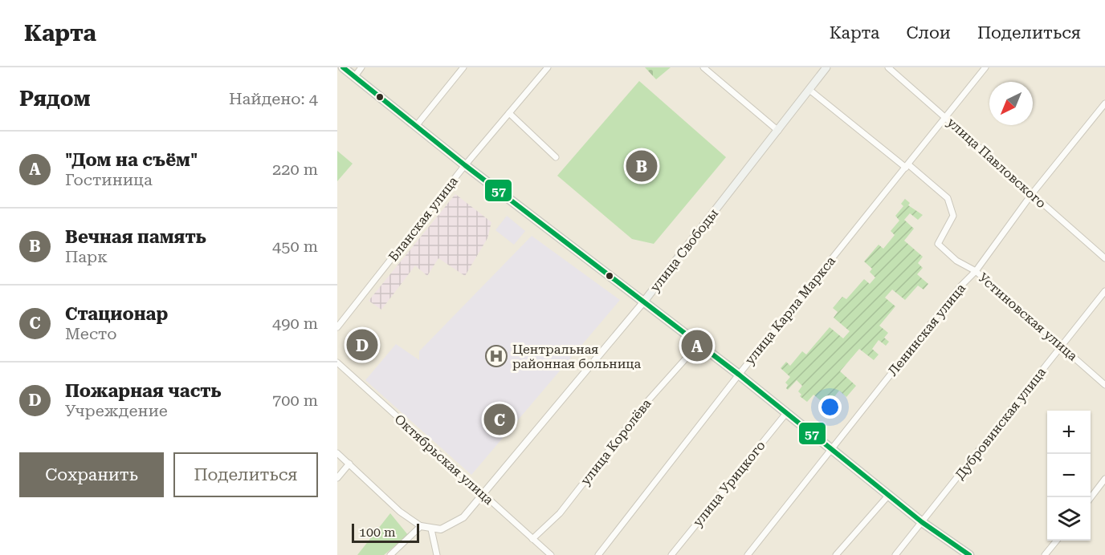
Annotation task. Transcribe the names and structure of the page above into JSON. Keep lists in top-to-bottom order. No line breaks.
{"streets":{"main road":["улица Свободы"],"street":["улица Павловского","Бланская улица","улица Карла Маркса","Устиновская улица","Ленинская улица","Дубровинская улица","улица Королёва","Октябрьская улица","улица Урицкого"]},"crossings":[["улица Павловского","улица Карла Маркса"],["улица Павловского","Ленинская улица"],["улица Свободы","Устиновская улица"],["улица Свободы","Октябрьская улица"],["улица Карла Маркса","Устиновская улица"],["Устиновская улица","Ленинская улица"],["Устиновская улица","Дубровинская улица"],["улица Королёва","Октябрьская улица"]],"places":{"hospital":["Центральная районная больница"]},"lines":["transit line 57"],"scale_bar":"100 m","north":"bottom left","page":{"header":"Карта","nav":["Карта","Слои","Поделиться"],"heading":["Рядом","Найдено: 4"],"list":[{"mark":"A","name":"\"Дом на съём\"","note":"Гостиница","value":"220 m"},{"mark":"B","name":"Вечная память","note":"Парк","value":"450 m"},{"mark":"C","name":"Стационар","note":"Место","value":"490 m"},{"mark":"D","name":"Пожарная часть","note":"Учреждение","value":"700 m"}],"pins":["B","D","A","C"],"map_buttons":["+","−"],"buttons":["Сохранить","Поделиться"],"scale":"100 m"}}
